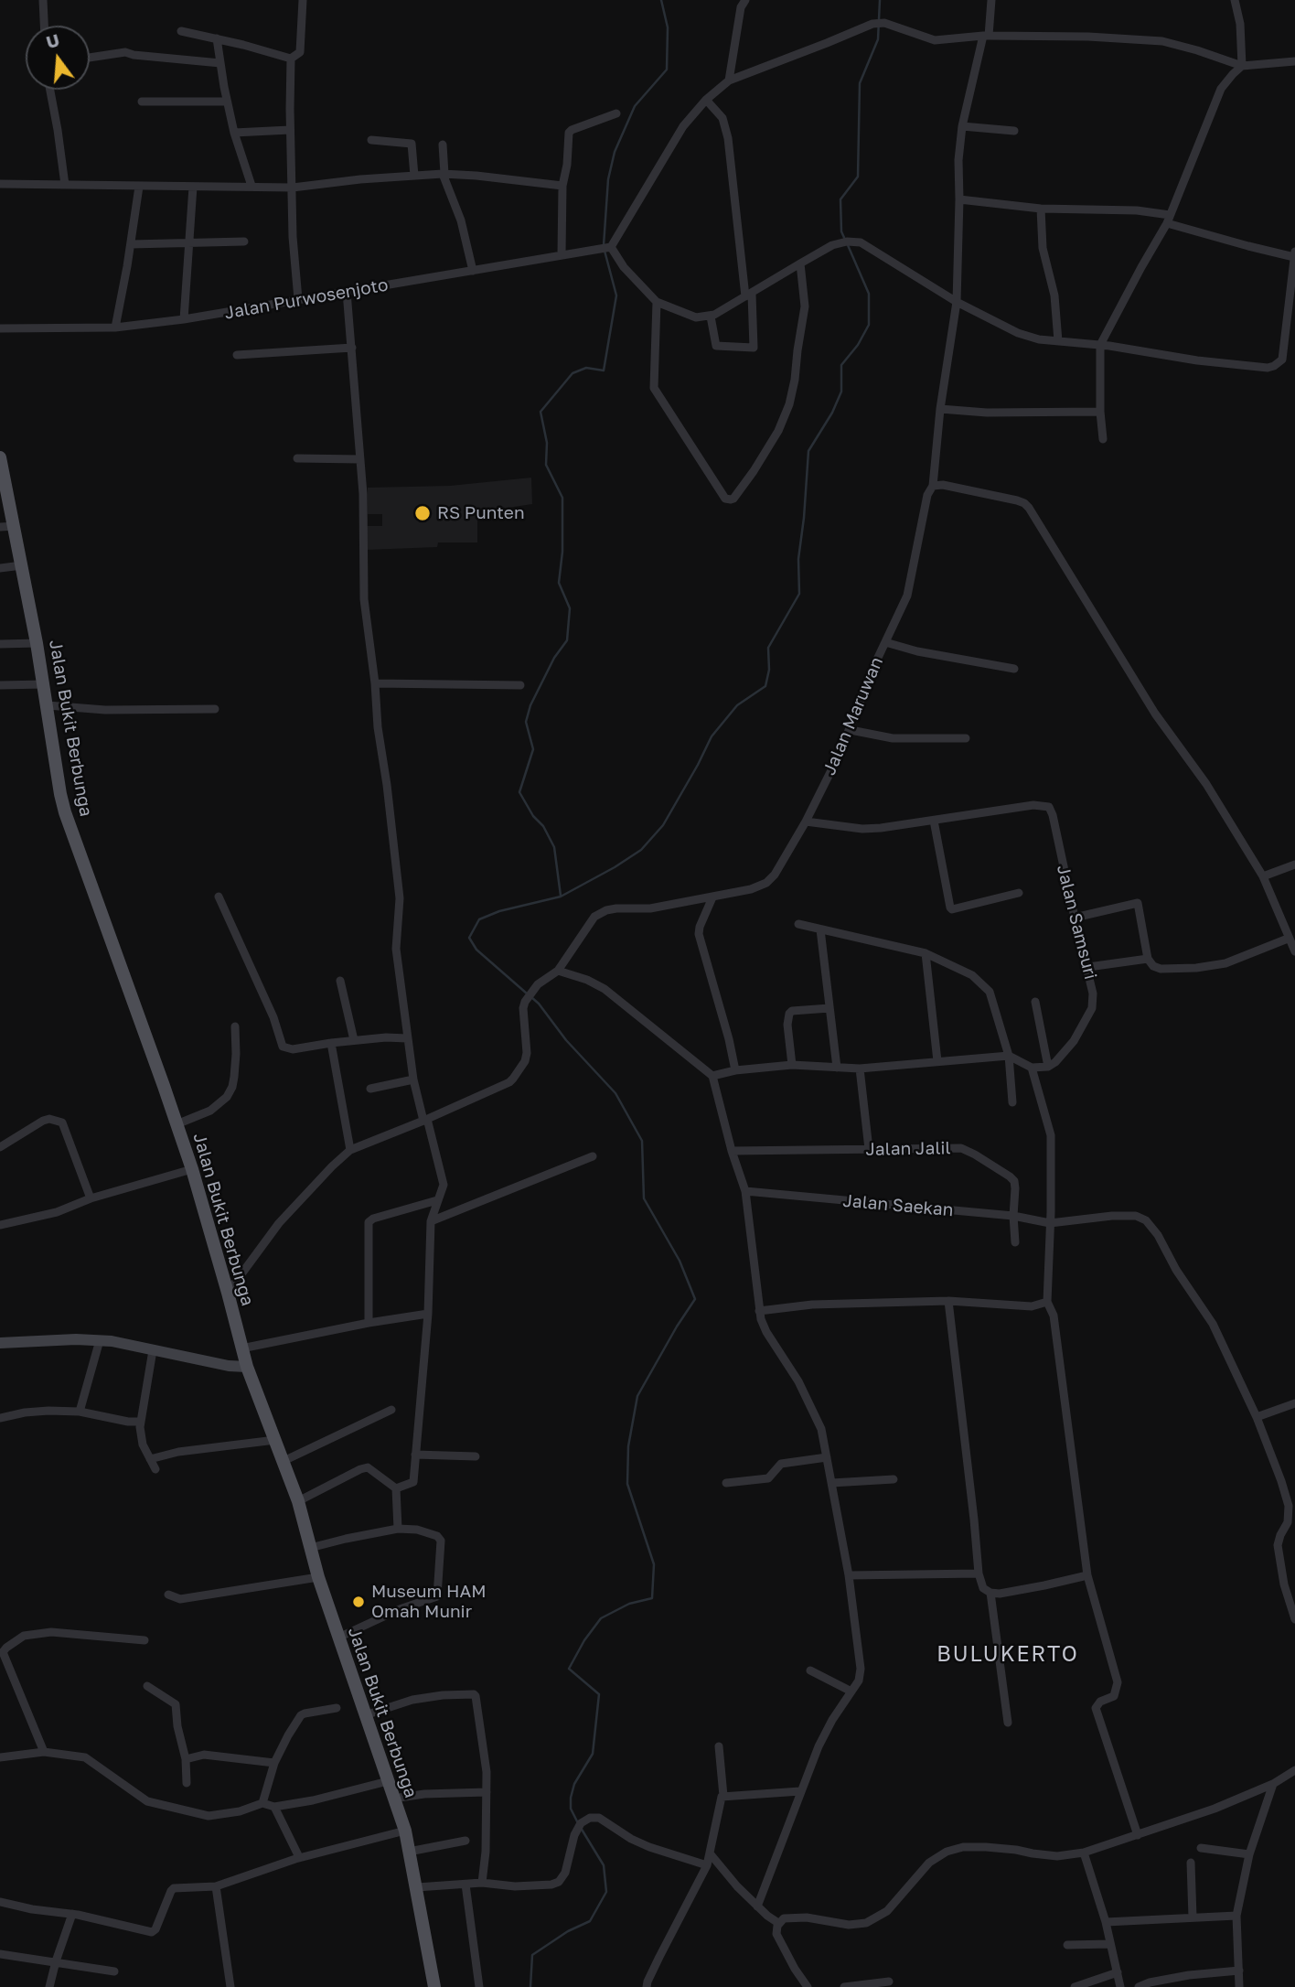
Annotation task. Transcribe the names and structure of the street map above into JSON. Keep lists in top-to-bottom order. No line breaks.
{"streets":{"main road":["Jalan Bukit Berbunga"],"street":["Jalan Purwosenjoto","Jalan Maruwan","Jalan Samsuri","Jalan Jalil","Jalan Saekan"]},"crossings":[["Jalan Maruwan","Jalan Samsuri"],["Jalan Jalil","Jalan Saekan"]],"districts":["BULUKERTO"],"places":["RS Punten","Museum HAM Omah Munir"],"north":"top"}
